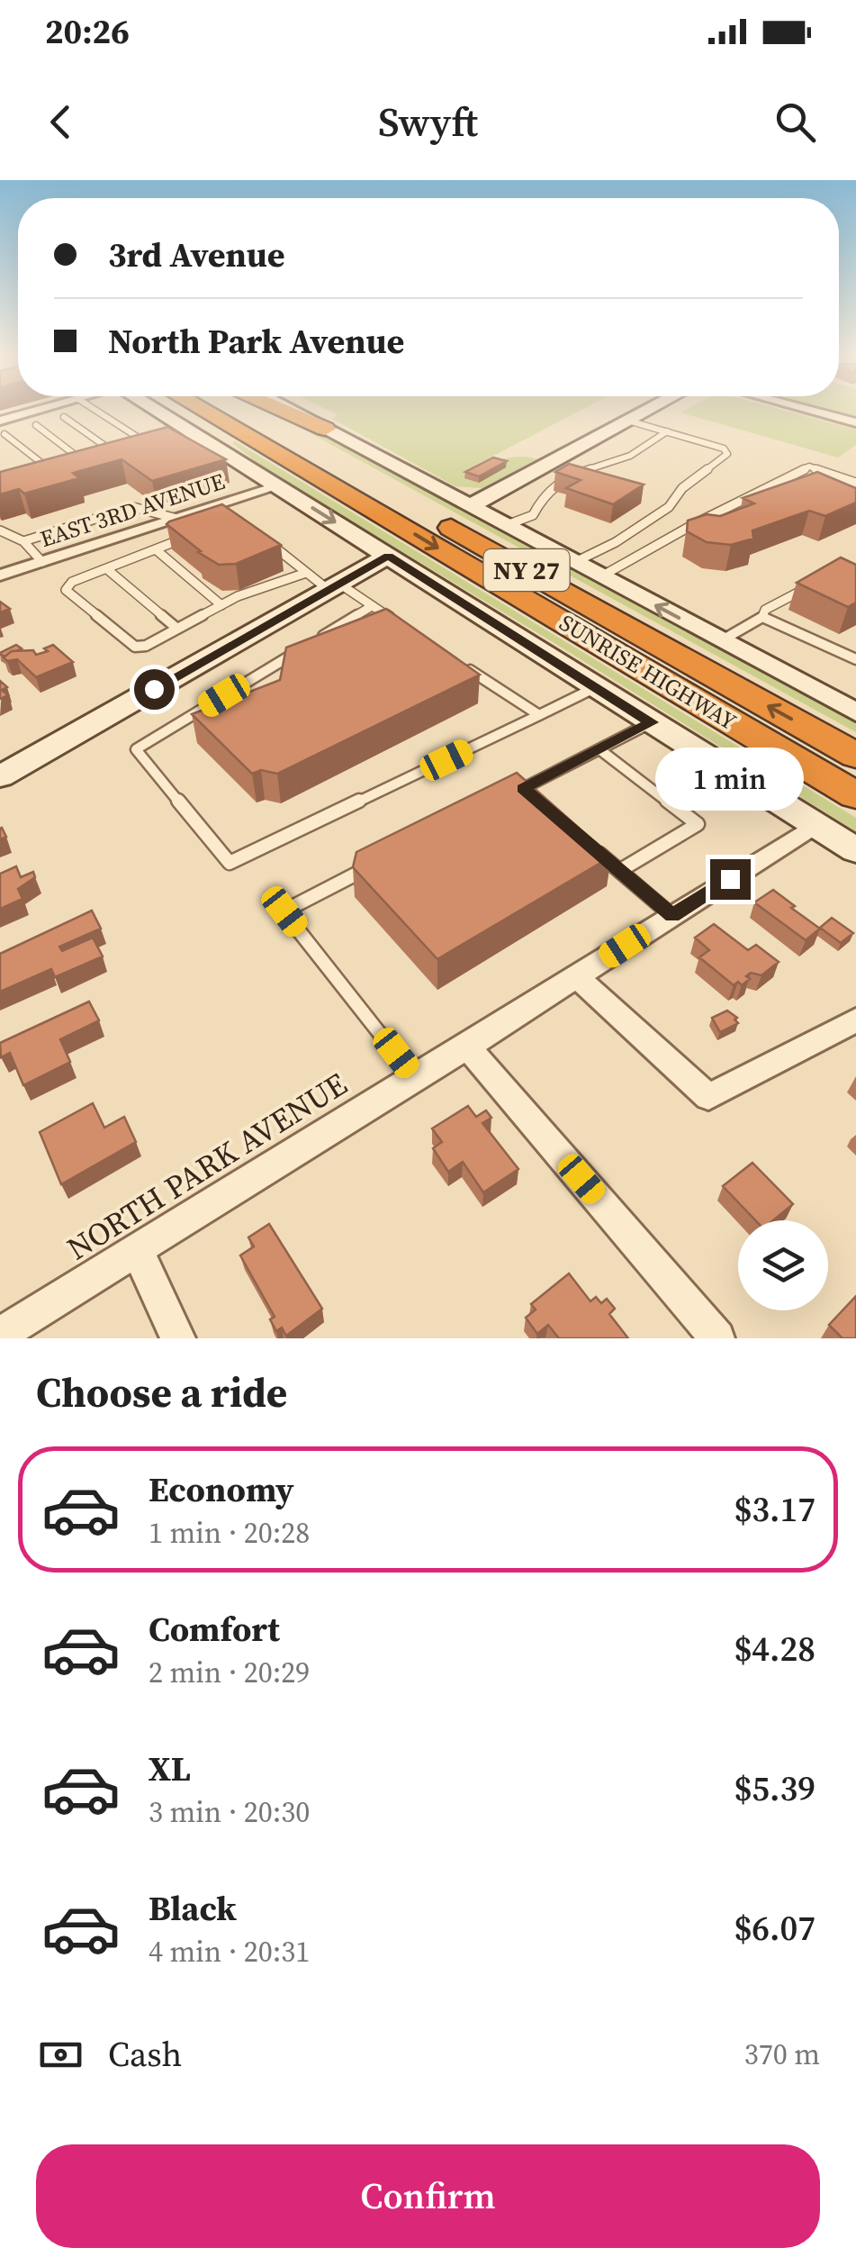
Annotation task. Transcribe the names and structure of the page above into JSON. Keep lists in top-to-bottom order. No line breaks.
{"streets":{"highway":["NY 27","SUNRISE HIGHWAY"],"street":["EAST 3RD AVENUE","NORTH PARK AVENUE"]},"crossings":[["EAST 3RD AVENUE","SUNRISE HIGHWAY"],["SUNRISE HIGHWAY","NORTH PARK AVENUE"]],"page":{"status":"20:26","header":"Swyft","banner":["3rd Avenue","North Park Avenue"],"bubble":"1 min","heading":"Choose a ride","list":[{"name":"Economy","note":"1 min · 20:28","value":"$3.17"},{"name":"Comfort","note":"2 min · 20:29","value":"$4.28"},{"name":"XL","note":"3 min · 20:30","value":"$5.39"},{"name":"Black","note":"4 min · 20:31","value":"$6.07"}],"pay":["Cash","370 m"],"buttons":"Confirm"}}
